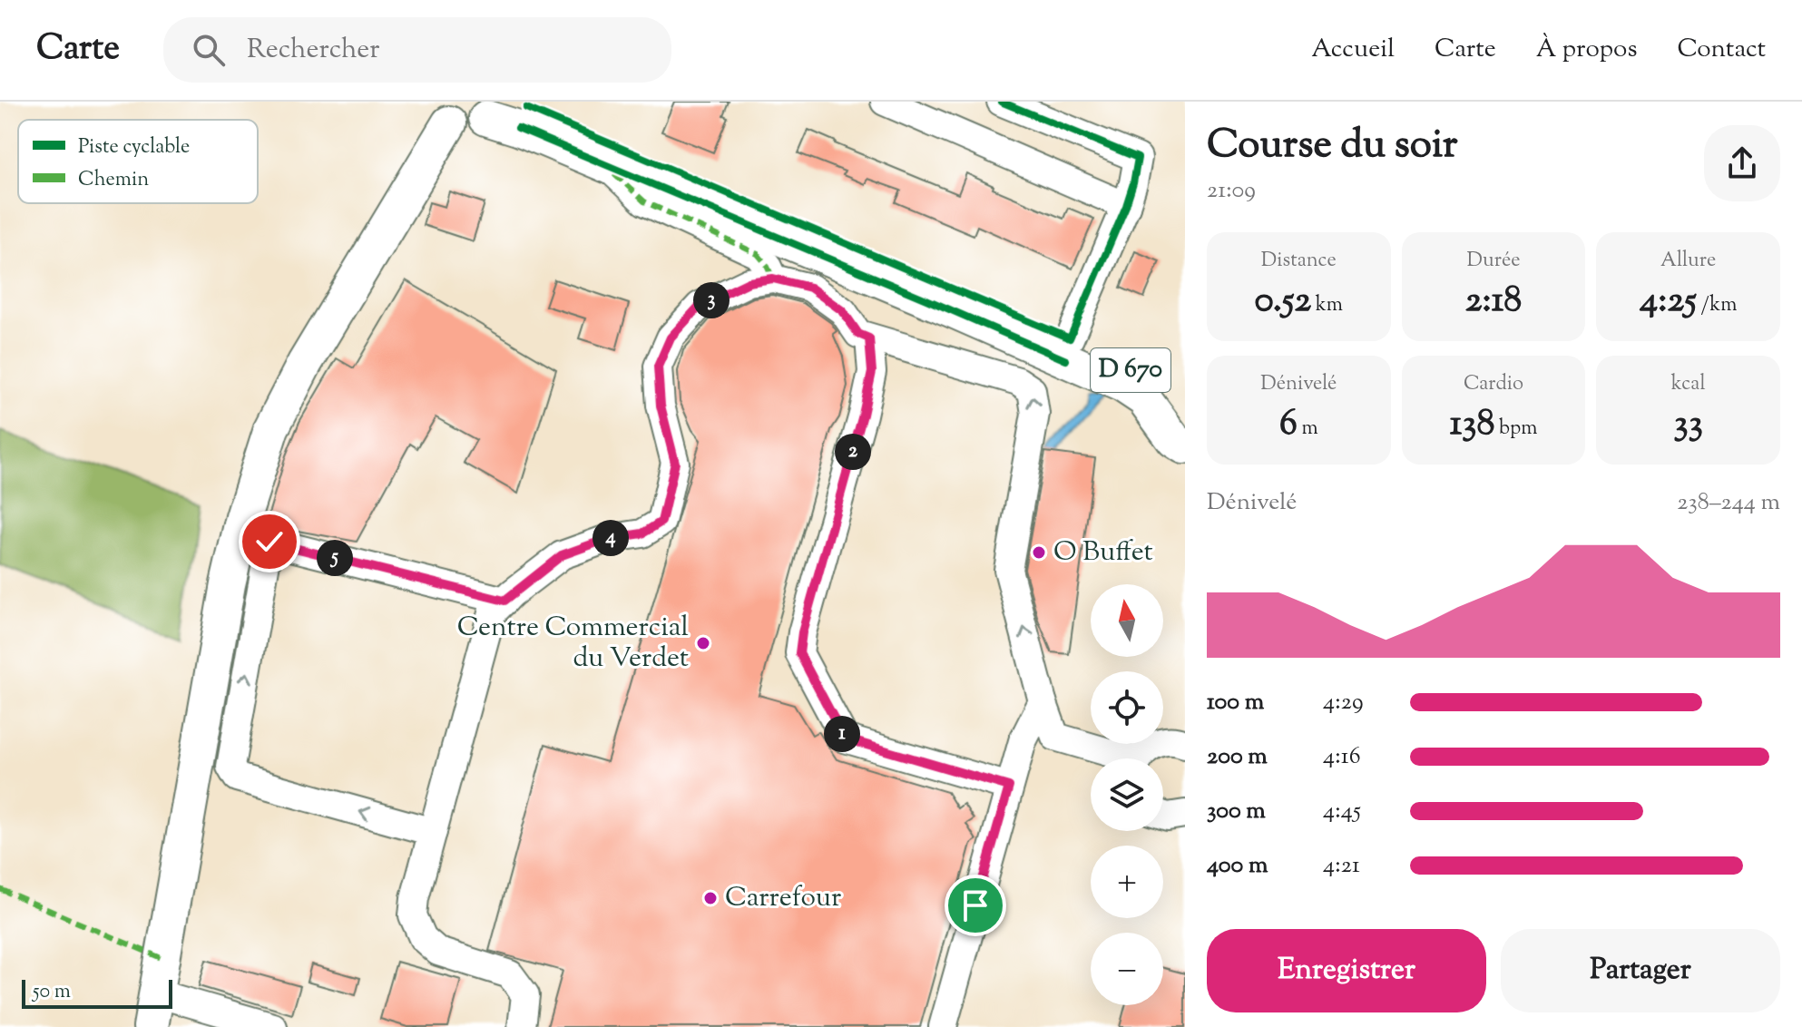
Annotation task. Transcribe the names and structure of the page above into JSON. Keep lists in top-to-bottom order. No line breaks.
{"streets":{"main road":["D 670"]},"places":["O Buffet","Centre Commercial du Verdet","Carrefour"],"legend":["Piste cyclable","Chemin"],"scale_bar":"50 m","north":"top","page":{"header":"Carte","search":"Rechercher","nav":["Accueil","Carte","À propos","Contact"],"heading":["Course du soir","21:09"],"stats":[["Distance","0.52 km"],["Durée","2:18"],["Allure","4:25 /km"],["Dénivelé","6 m"],["Cardio","138 bpm"],["kcal","33"]],"pins":["3","2","4","5","1"],"chart":["Dénivelé","238–244 m"],"map_buttons":["+","−"],"list":[{"name":"100 m","note":"4:29"},{"name":"200 m","note":"4:16"},{"name":"300 m","note":"4:45"},{"name":"400 m","note":"4:21"}],"buttons":["Enregistrer","Partager"],"scale":"50 m"}}
